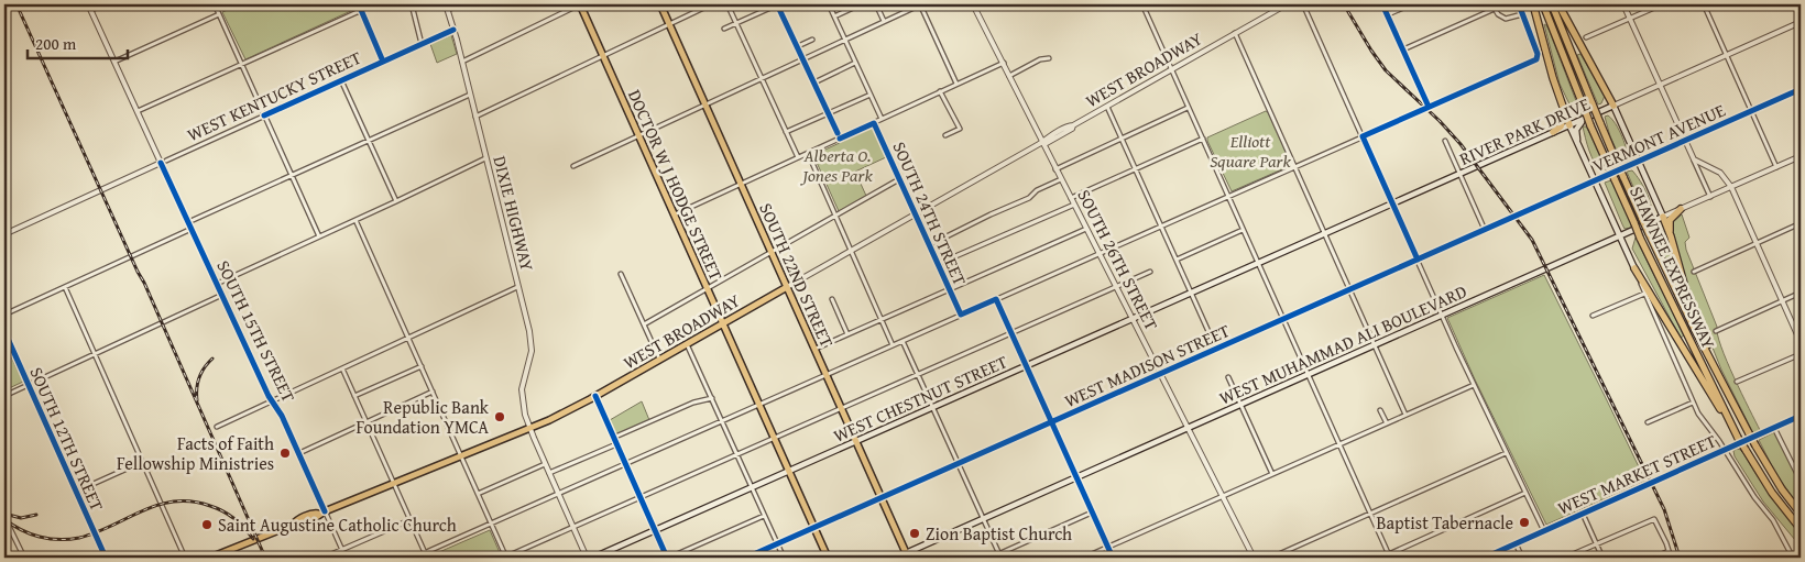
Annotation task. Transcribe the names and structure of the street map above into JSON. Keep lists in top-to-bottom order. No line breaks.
{"streets":{"highway":["SHAWNEE EXPRESSWAY"],"main road":["WEST BROADWAY","RIVER PARK DRIVE","DOCTOR W J HODGE STREET","SOUTH 22ND STREET","WEST MUHAMMAD ALI BOULEVARD","WEST CHESTNUT STREET"],"street":["WEST KENTUCKY STREET","VERMONT AVENUE","DIXIE HIGHWAY","SOUTH 24TH STREET","SOUTH 26TH STREET","SOUTH 15TH STREET","WEST MADISON STREET","SOUTH 12TH STREET","WEST MARKET STREET"]},"crossings":[["WEST BROADWAY","DOCTOR W J HODGE STREET"],["WEST BROADWAY","DIXIE HIGHWAY"],["WEST BROADWAY","SOUTH 24TH STREET"],["WEST BROADWAY","SOUTH 26TH STREET"],["WEST BROADWAY","SOUTH 22ND STREET"],["WEST BROADWAY","SOUTH 15TH STREET"],["WEST KENTUCKY STREET","DIXIE HIGHWAY"],["RIVER PARK DRIVE","WEST CHESTNUT STREET"],["VERMONT AVENUE","WEST MADISON STREET"],["DOCTOR W J HODGE STREET","WEST MADISON STREET"],["DOCTOR W J HODGE STREET","WEST CHESTNUT STREET"],["SOUTH 26TH STREET","WEST MUHAMMAD ALI BOULEVARD"],["SOUTH 26TH STREET","WEST MADISON STREET"],["SOUTH 26TH STREET","WEST CHESTNUT STREET"],["SOUTH 22ND STREET","WEST MUHAMMAD ALI BOULEVARD"],["SOUTH 22ND STREET","WEST MADISON STREET"],["SOUTH 22ND STREET","WEST CHESTNUT STREET"]],"parks":["Elliott Square Park","Alberta O. Jones Park"],"places":["Republic Bank Foundation YMCA","Facts of Faith Fellowship Ministries","Baptist Tabernacle","Saint Augustine Catholic Church","Zion Baptist Church"],"scale_bar":"200 m"}
